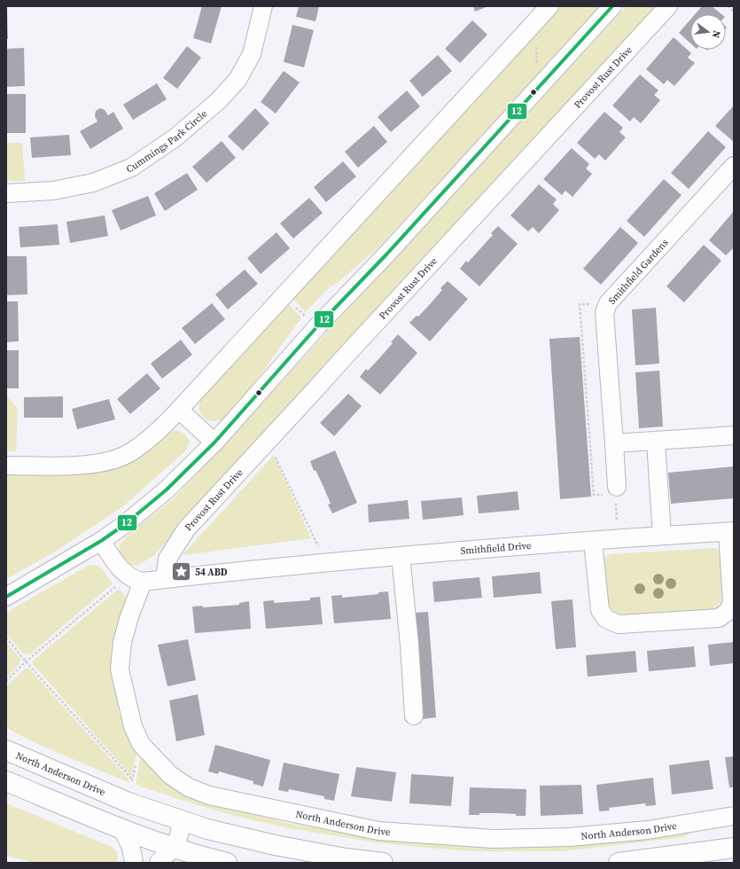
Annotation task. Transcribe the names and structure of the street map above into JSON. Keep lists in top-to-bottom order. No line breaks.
{"streets":{"main road":["North Anderson Drive"],"street":["Provost Rust Drive","Cummings Park Circle","Smithfield Gardens","Smithfield Drive"]},"crossings":[["Provost Rust Drive","Smithfield Drive"],["Smithfield Drive","North Anderson Drive"]],"places":{"place":["54 ABD"]},"lines":["transit line 12"],"north":"right"}
